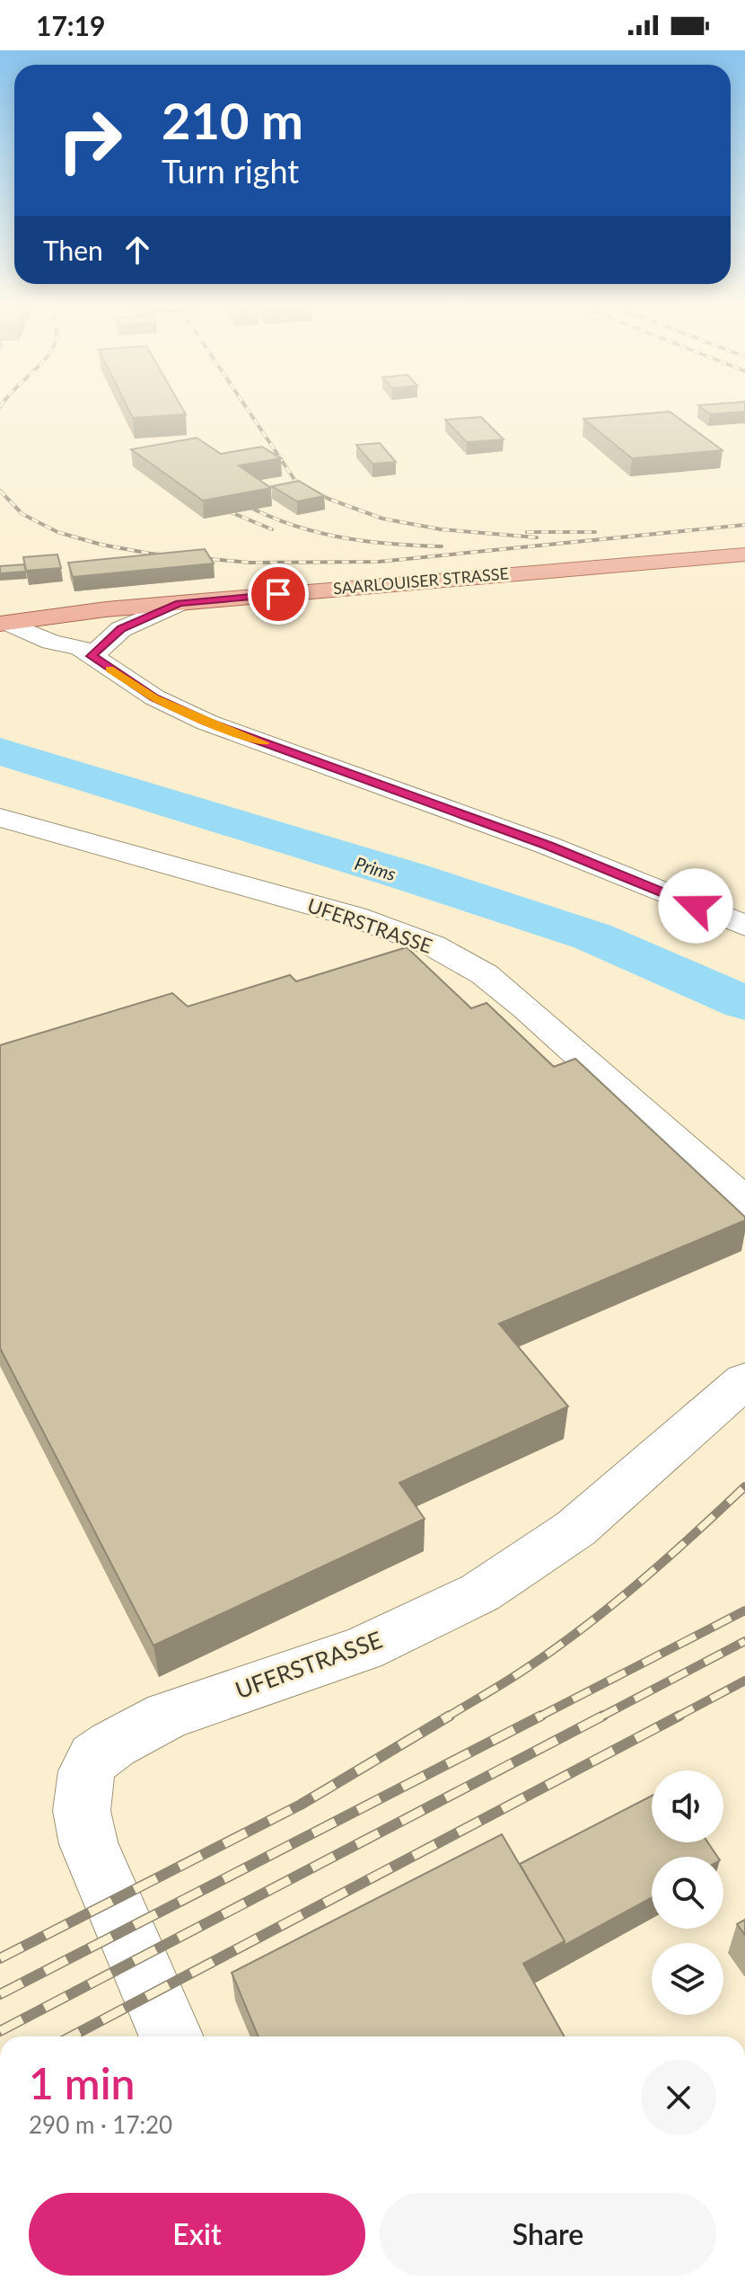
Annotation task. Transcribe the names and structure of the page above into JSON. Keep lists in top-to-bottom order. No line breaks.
{"streets":{"main road":["SAARLOUISER STRASSE"],"street":["UFERSTRASSE"]},"water":["Prims"],"page":{"status":"17:19","turn":["210 m","Turn right"],"then":"Then","heading":["1 min","290 m · 17:20"],"buttons":["Exit","Share"]}}
